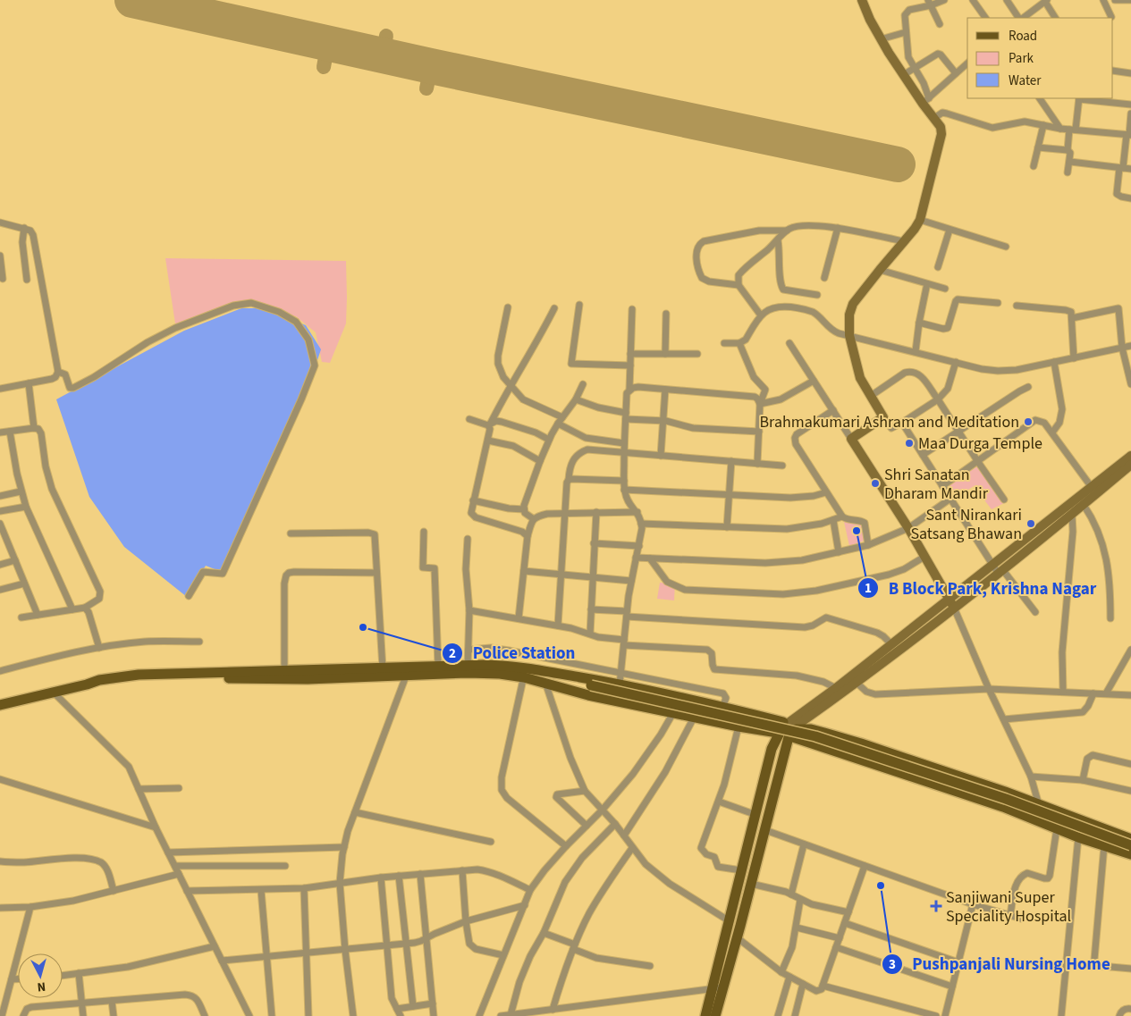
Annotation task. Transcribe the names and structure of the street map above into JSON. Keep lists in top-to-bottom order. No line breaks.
{"places":{"other":["Brahmakumari Ashram and Meditation","Maa Durga Temple","Shri Sanatan Dharam Mandir","Sant Nirankari Satsang Bhawan","B Block Park, Krishna Nagar","Police Station","Pushpanjali Nursing Home"],"health":["Sanjiwani Super Speciality Hospital"]},"legend":["Road","Park","Water"],"north":"bottom"}
